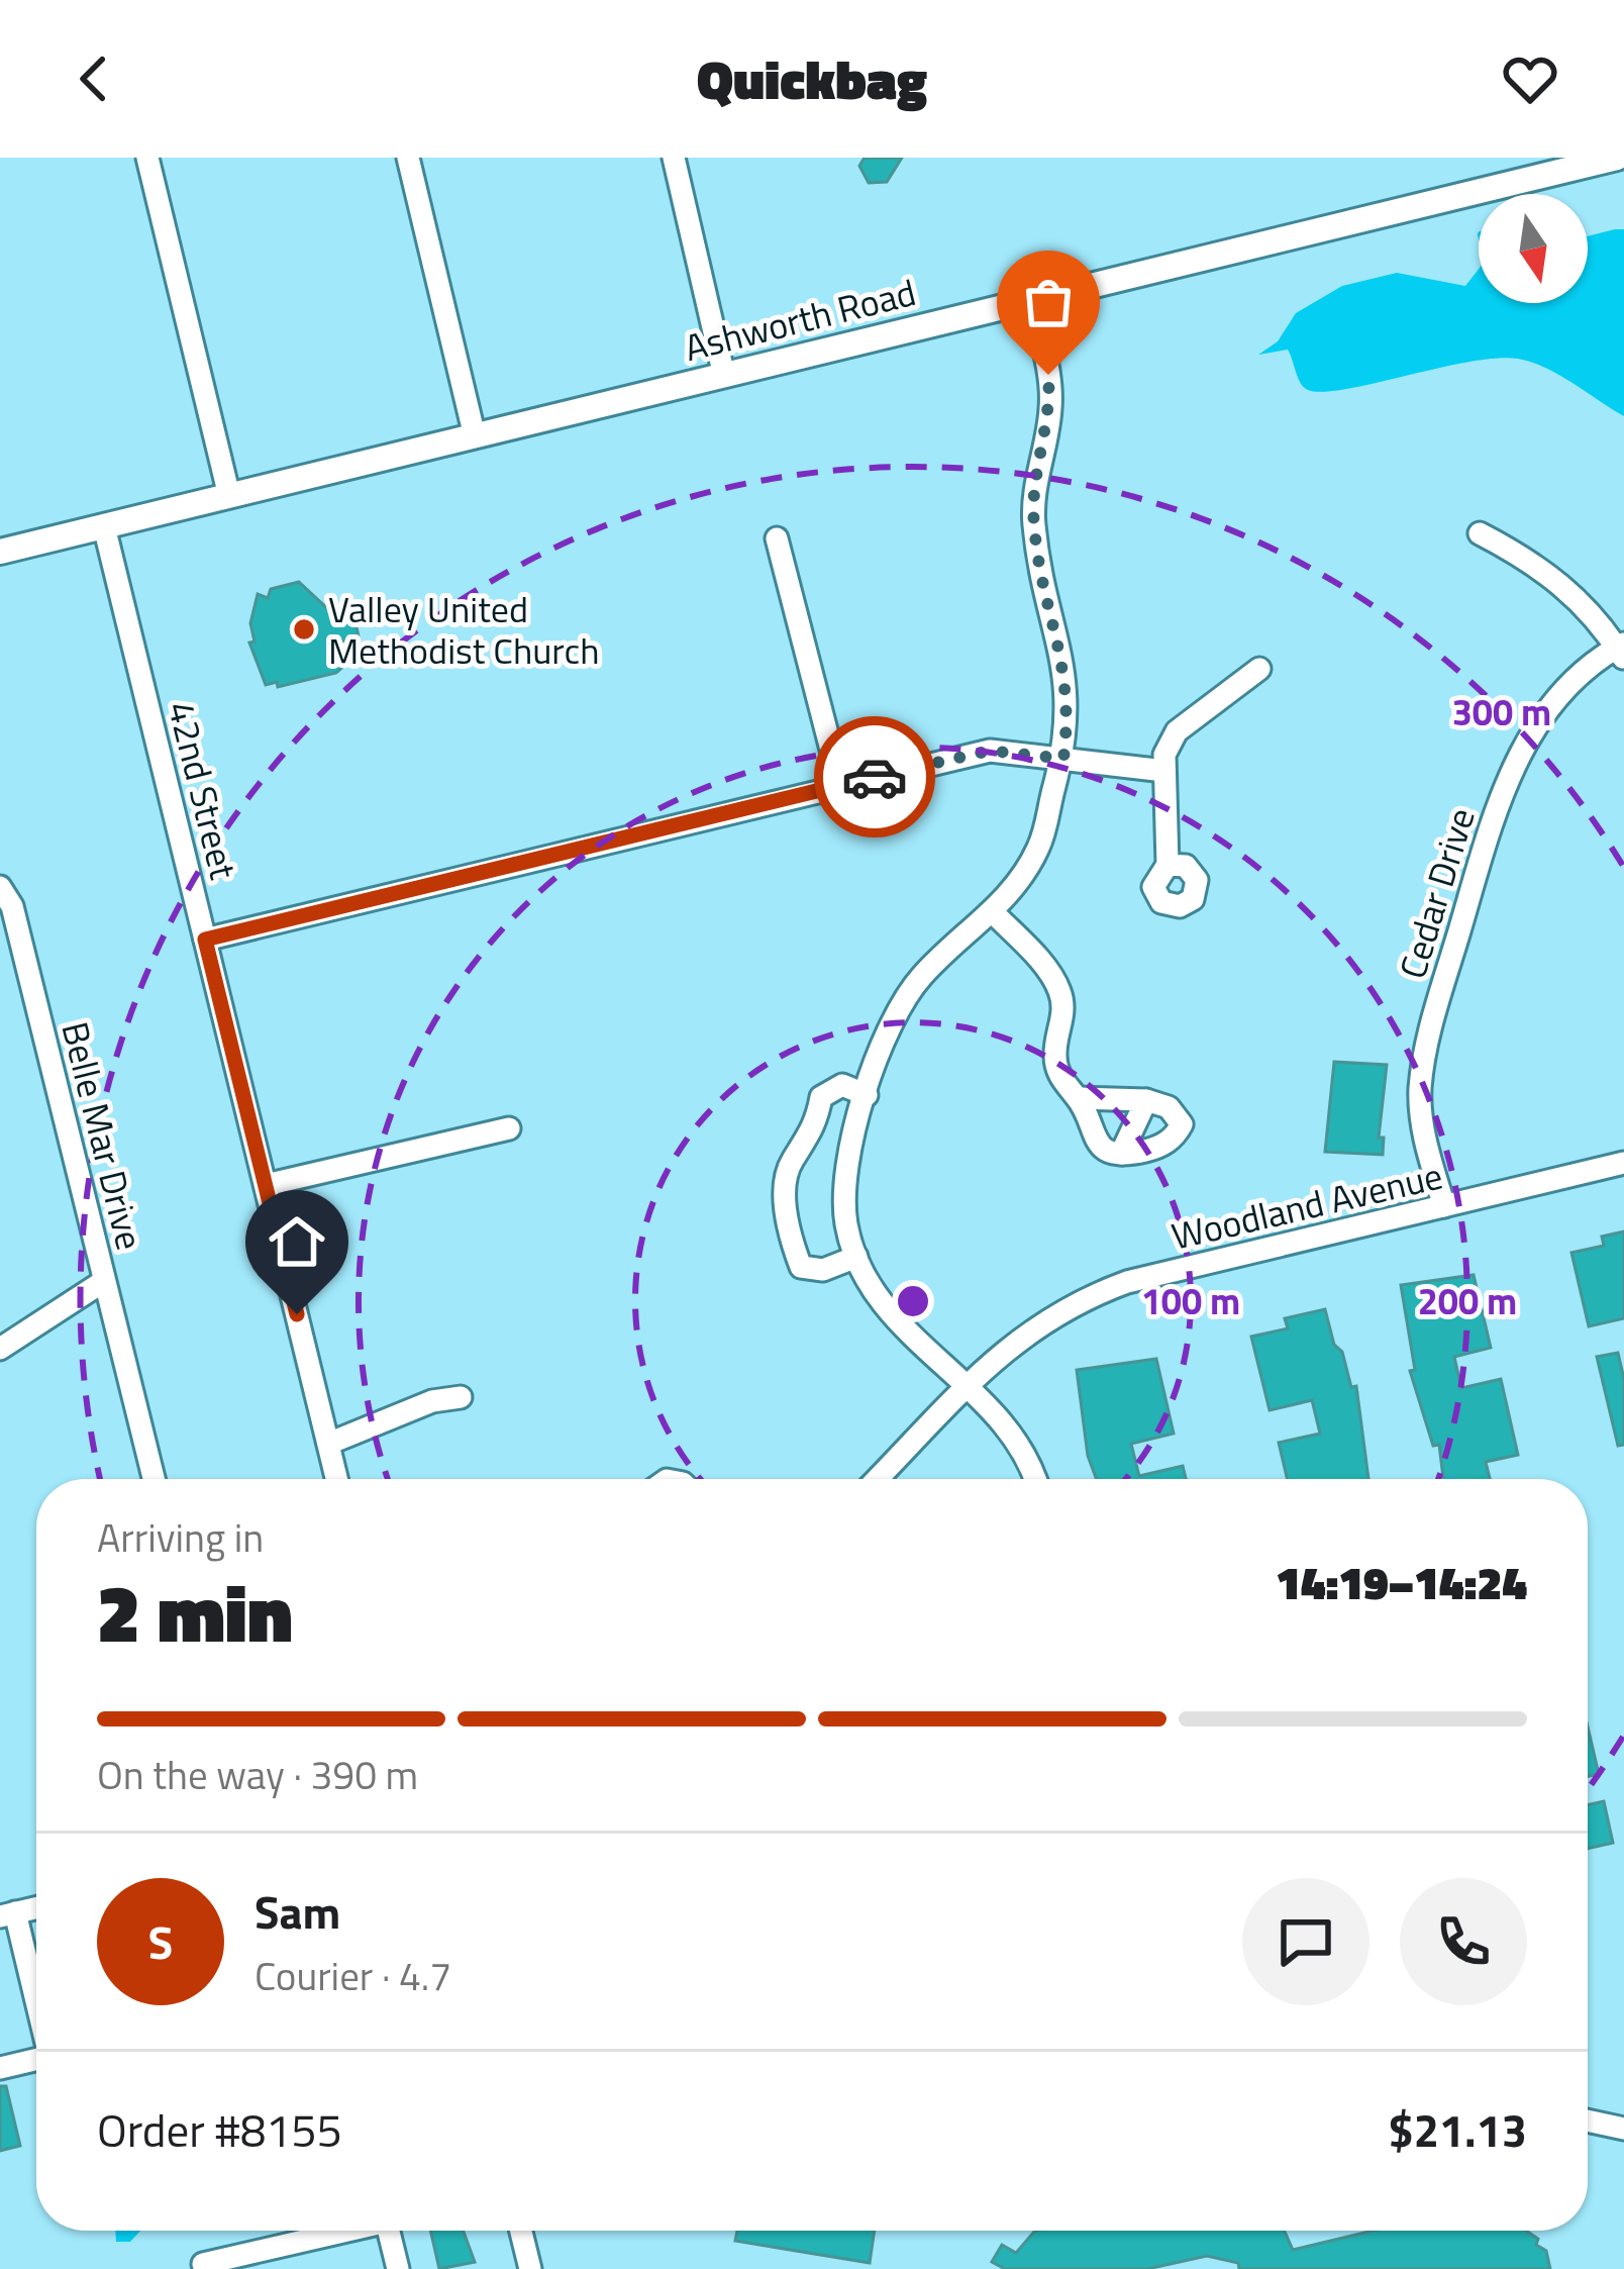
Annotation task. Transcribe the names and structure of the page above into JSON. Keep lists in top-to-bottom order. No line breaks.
{"streets":{"main road":["Ashworth Road"],"street":["42nd Street","Cedar Drive","Belle Mar Drive","Woodland Avenue"]},"crossings":[["Ashworth Road","42nd Street"],["Cedar Drive","Woodland Avenue"]],"places":["Valley United Methodist Church"],"north":"bottom","page":{"header":"Quickbag","heading":["2 min","Arriving in","14:19–14:24"],"panel":["Sam","Courier · 4.7","Order #8155","$21.13"],"bar":"On the way · 390 m","round":"S"},"rings":["300 m","100 m","200 m"]}
